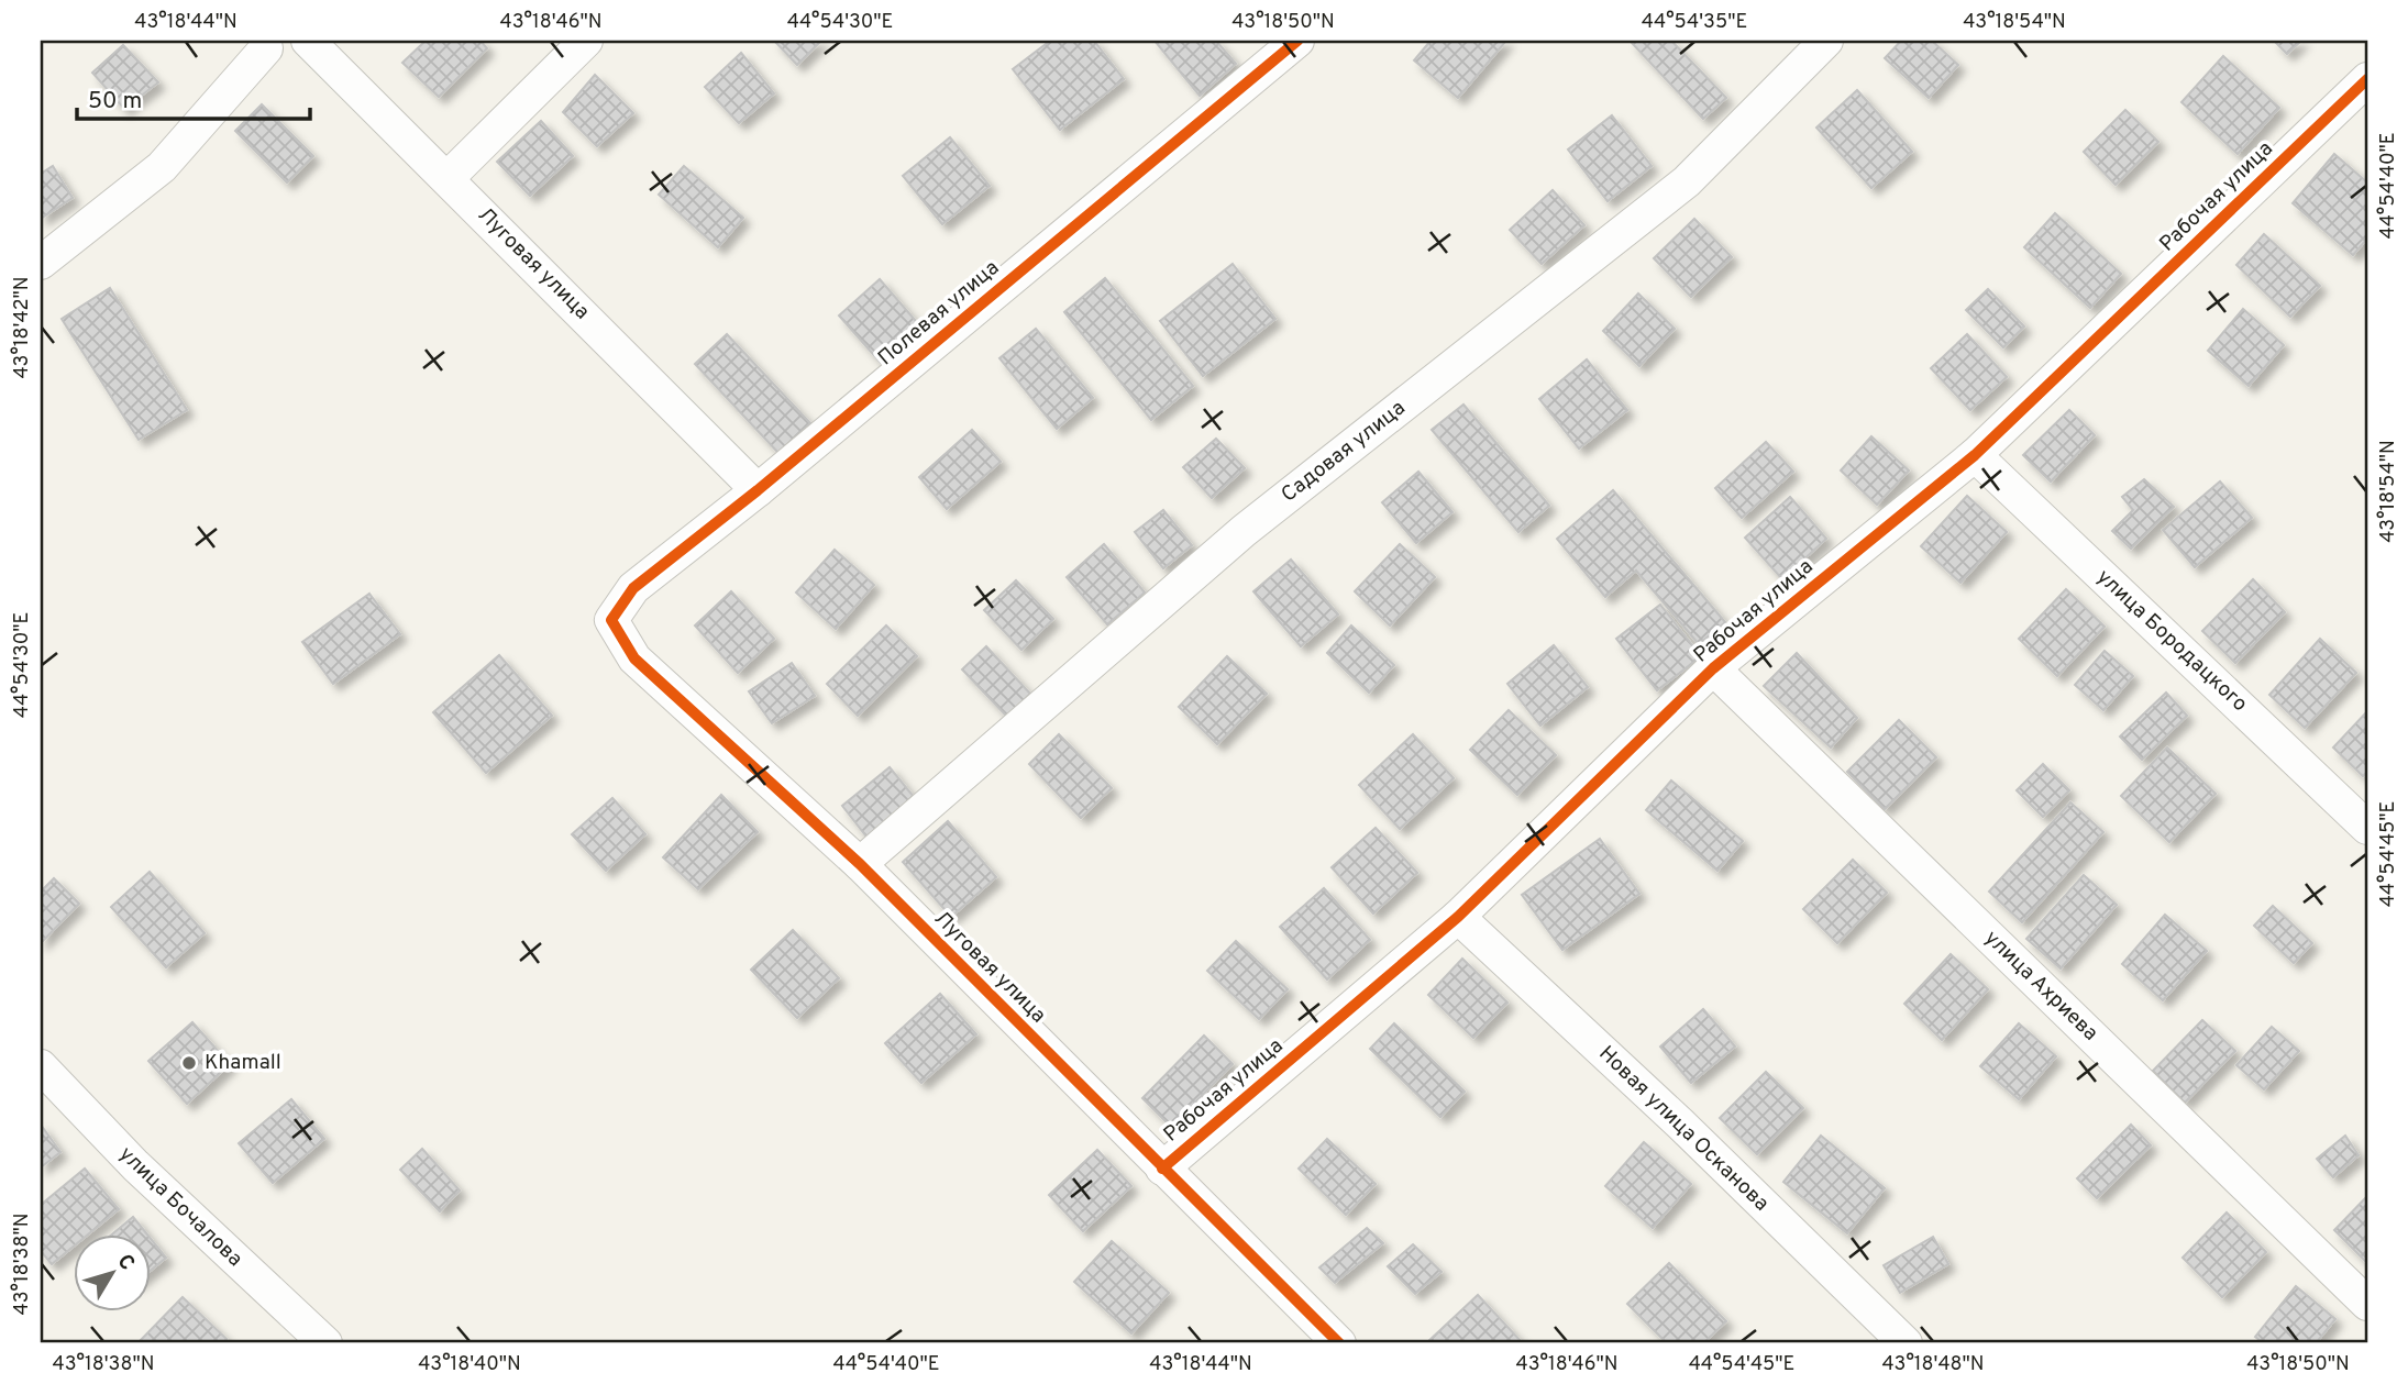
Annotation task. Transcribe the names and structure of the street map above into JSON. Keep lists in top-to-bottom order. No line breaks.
{"streets":{"street":["Рабочая улица","Луговая улица","Полевая улица","Садовая улица","улица Бородацкого","улица Ахриева","Новая улица Осканова","улица Бочалова"]},"crossings":[["Рабочая улица","Луговая улица"],["Рабочая улица","улица Бородацкого"],["Рабочая улица","улица Ахриева"],["Рабочая улица","Новая улица Осканова"],["Луговая улица","Полевая улица"],["Луговая улица","Садовая улица"]],"places":["Khamall"],"scale_bar":"50 m","north":"top right","coordinates":["43°18'44\"N","43°18'46\"N","44°54'30\"E","43°18'50\"N","44°54'35\"E","43°18'54\"N","44°54'40\"E","43°18'42\"N","44°54'45\"E","43°18'38\"N","43°18'40\"N","43°18'48\"N"]}
